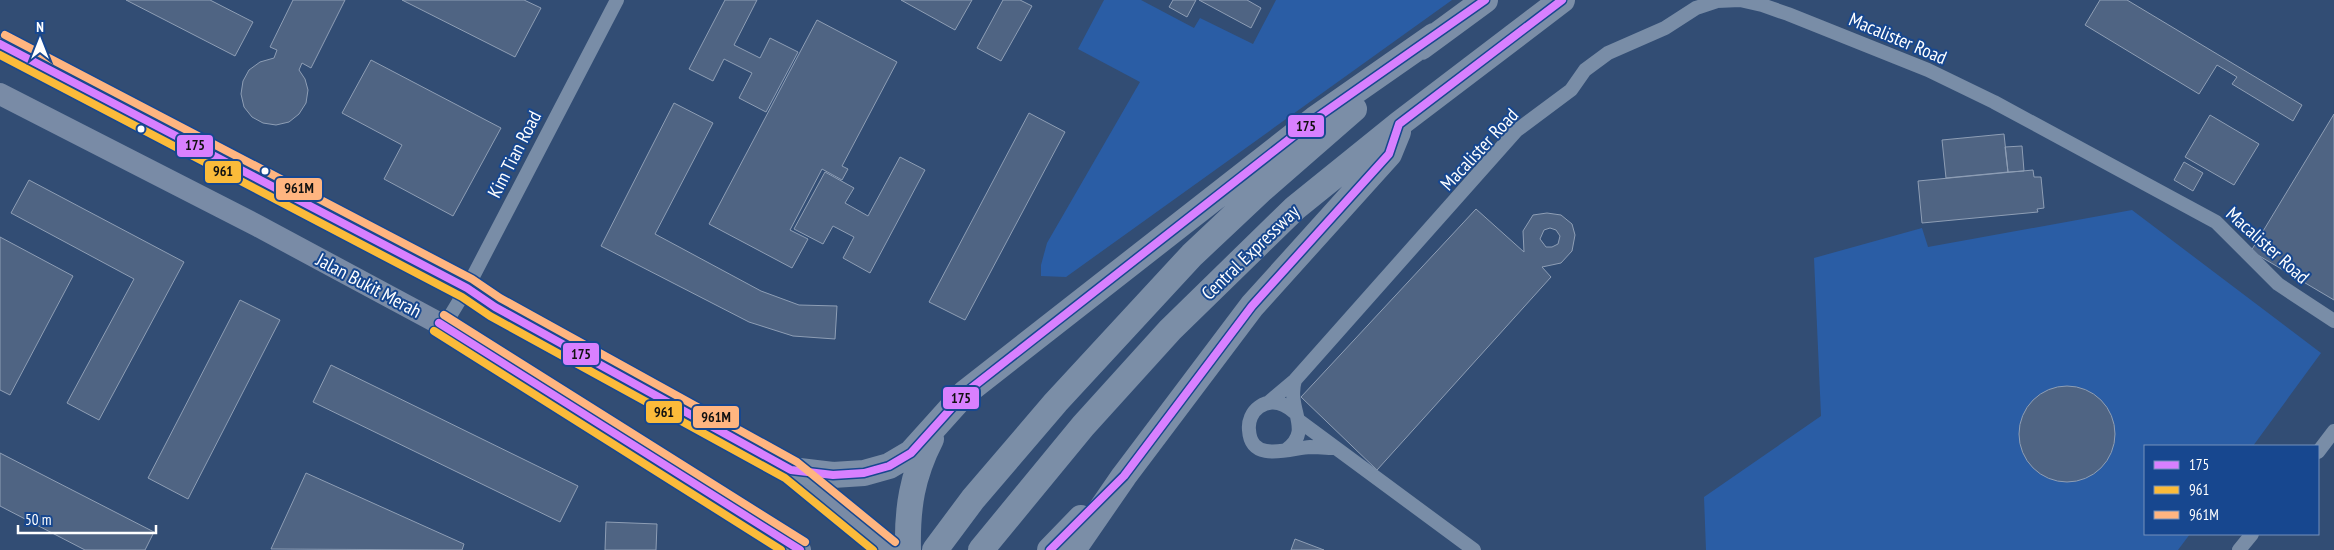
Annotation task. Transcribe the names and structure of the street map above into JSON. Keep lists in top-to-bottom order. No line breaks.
{"streets":{"highway":["Central Expressway"],"main road":["Jalan Bukit Merah"],"street":["Macalister Road","Kim Tian Road"]},"crossings":[["Kim Tian Road","Jalan Bukit Merah"]],"lines":["transit line 175","transit line 961M","transit line 961"],"legend":["175","961","961M"],"scale_bar":"50 m","north":"top"}
